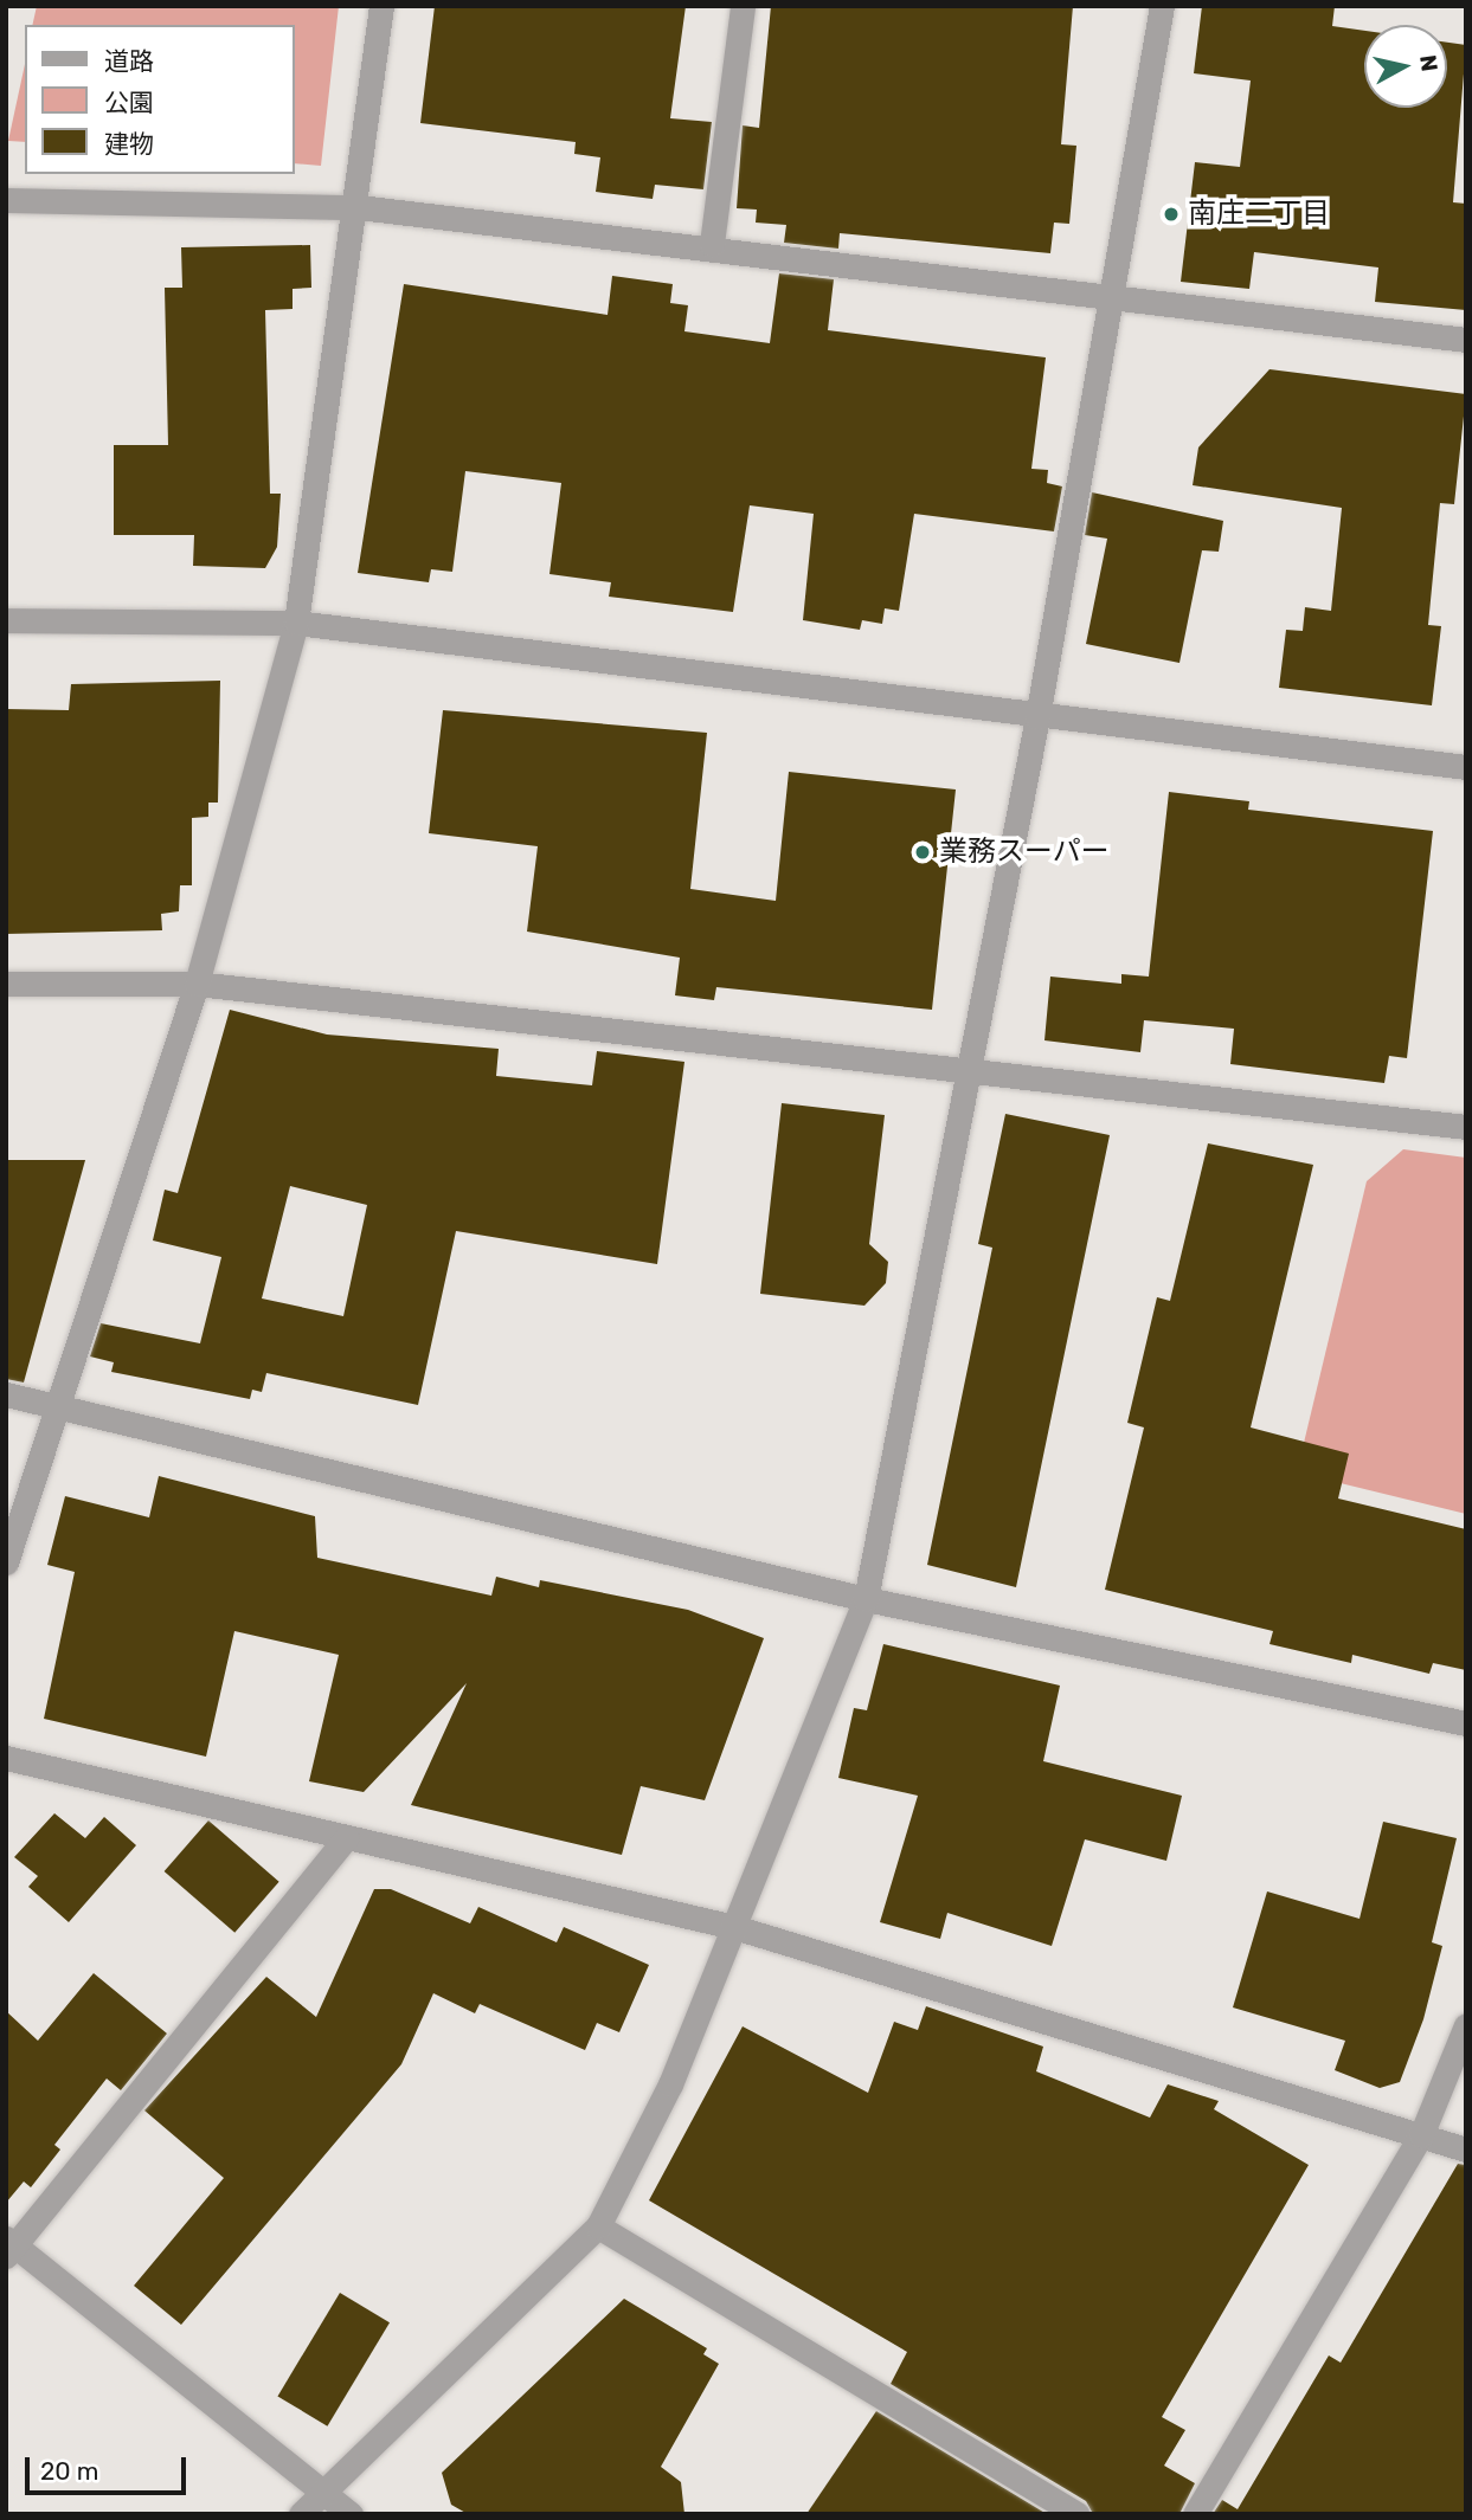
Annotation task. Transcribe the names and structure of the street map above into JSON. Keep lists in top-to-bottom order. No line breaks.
{"places":["南庄二丁目","業務スーパー"],"legend":["道路","公園","建物"],"scale_bar":"20 m","north":"right"}
